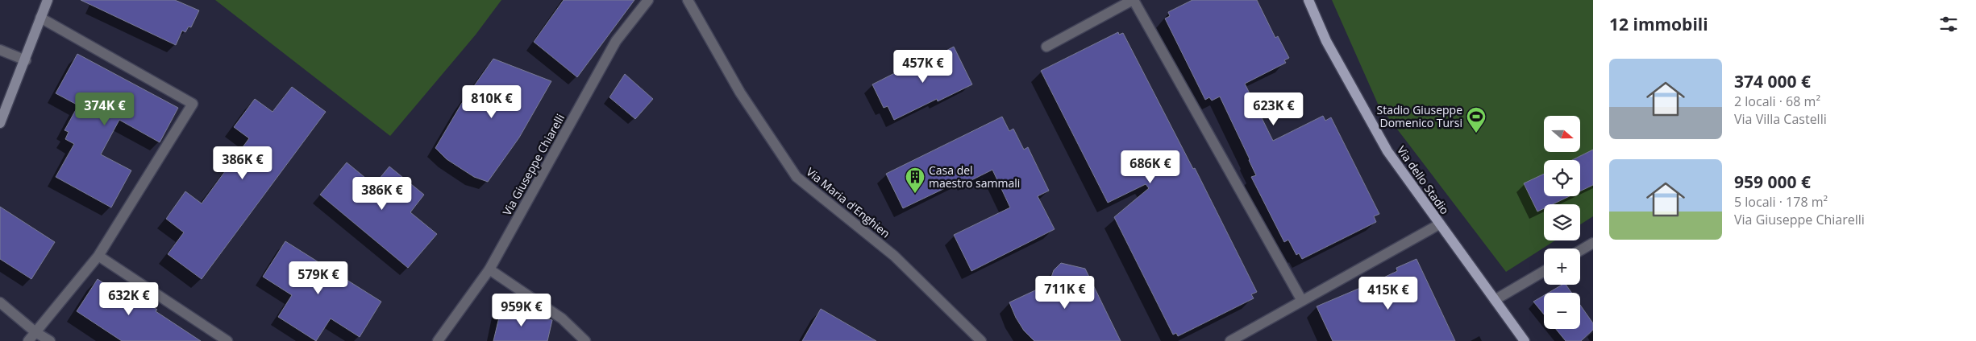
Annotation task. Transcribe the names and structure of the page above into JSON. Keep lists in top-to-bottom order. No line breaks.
{"streets":{"main road":["Via dello Stadio"],"street":["Via Giuseppe Chiarelli","Via Maria d'Enghien"]},"places":{"sports":["Stadio Giuseppe Domenico Tursi"],"building":["Casa del maestro sammali"]},"north":"right","page":{"heading":"12 immobili","list":[{"name":"374 000 €","note":"2 locali · 68 m² · Via Villa Castelli"},{"name":"959 000 €","note":"5 locali · 178 m² · Via Giuseppe Chiarelli"}],"price":["457K €","810K €","374K €","623K €","386K €","686K €","386K €","579K €","711K €","415K €","632K €","959K €"],"map_buttons":["+","−"]}}
